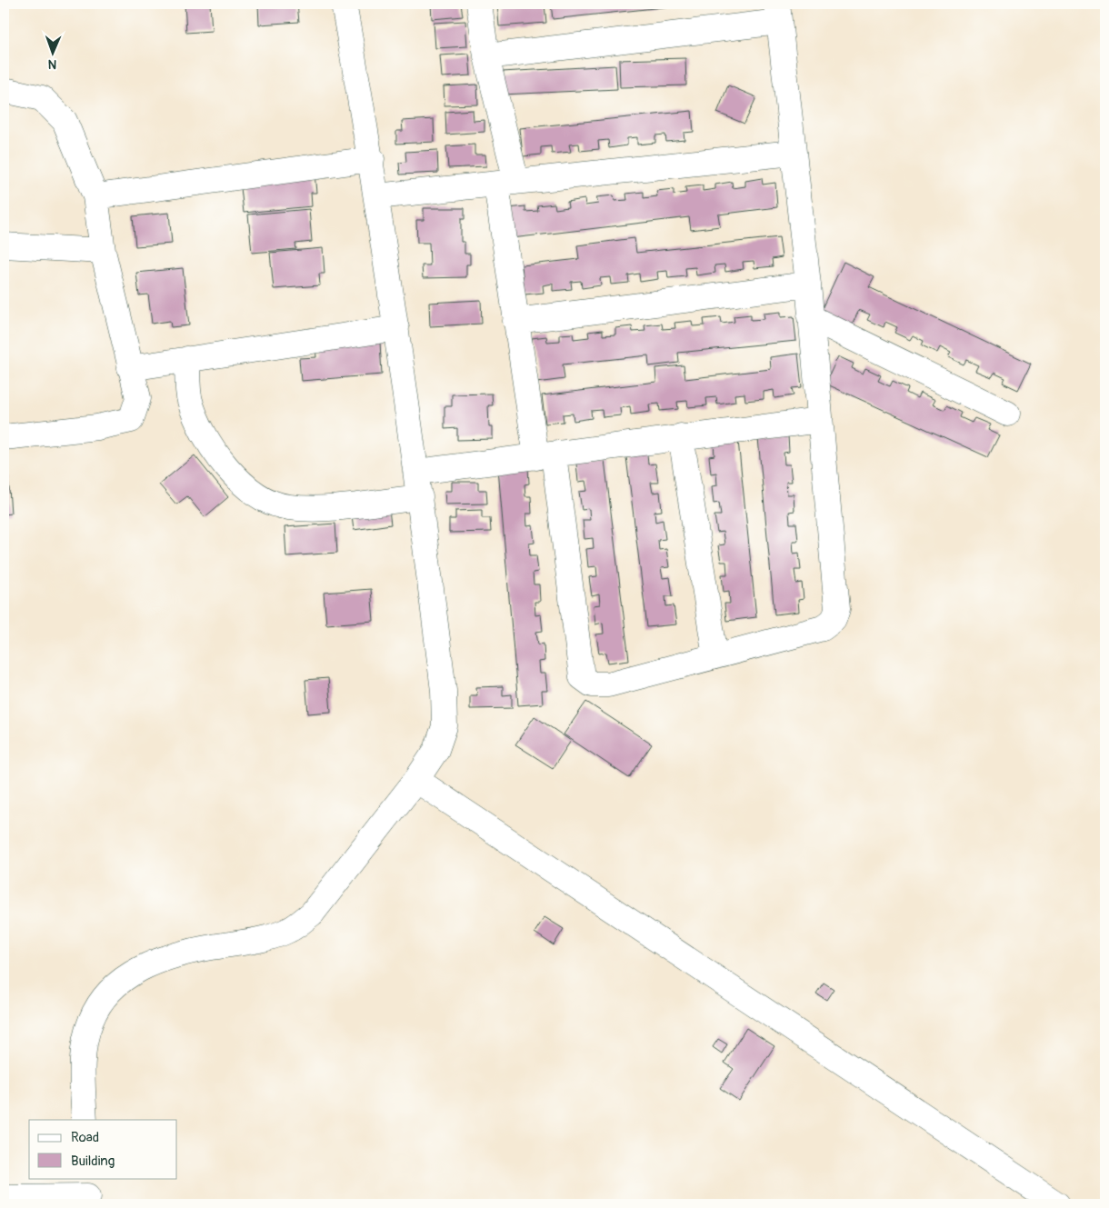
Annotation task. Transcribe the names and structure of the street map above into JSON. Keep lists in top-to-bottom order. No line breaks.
{"legend":["Road","Building"],"north":"bottom"}
